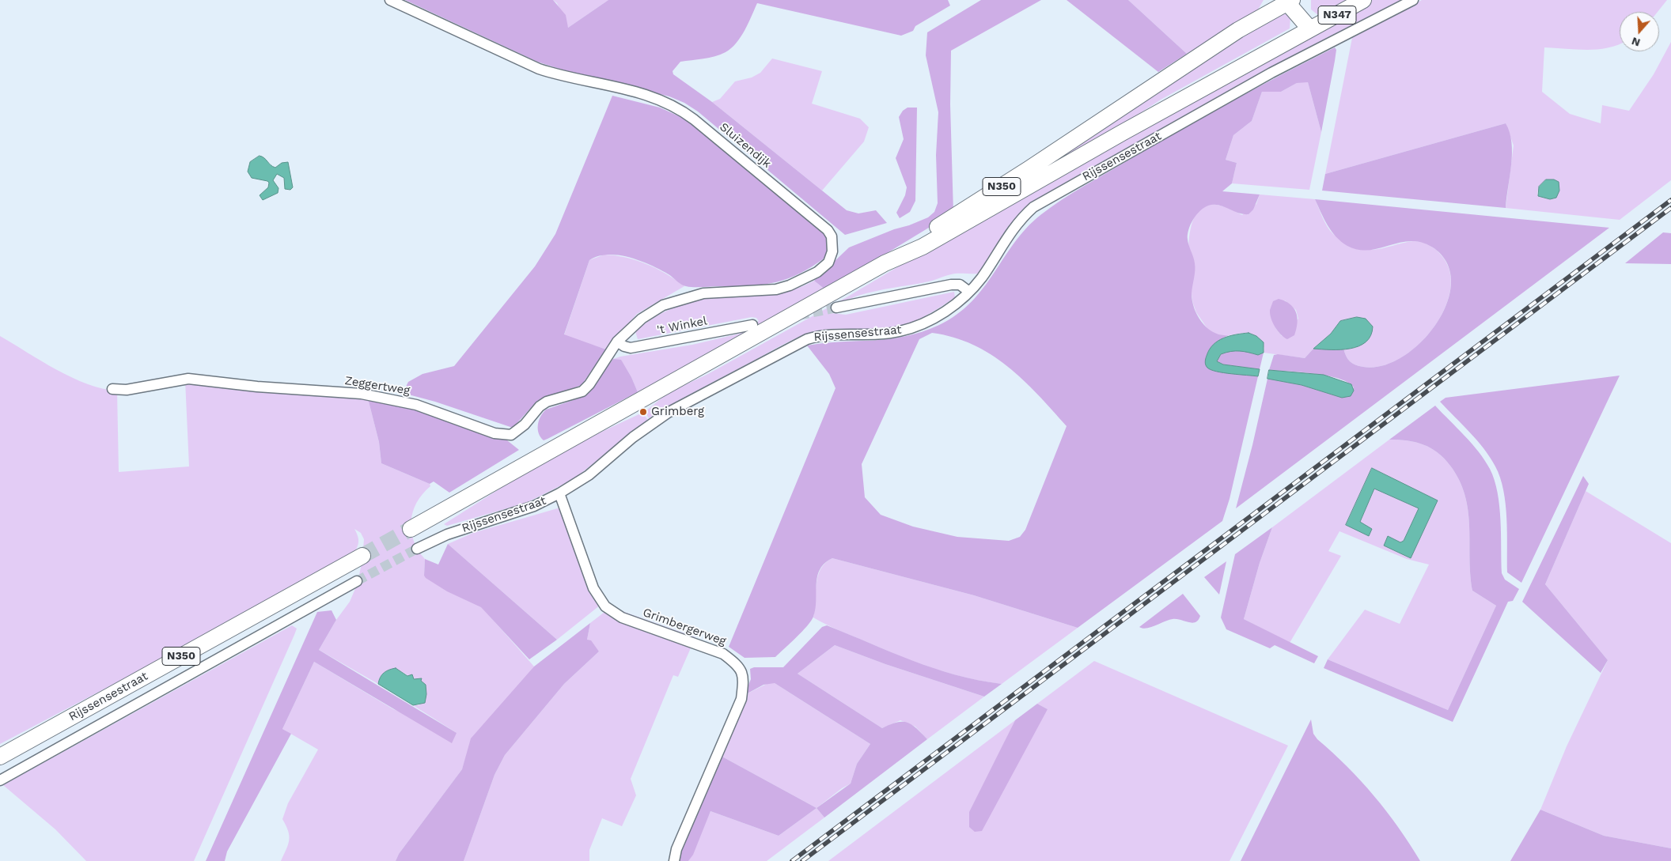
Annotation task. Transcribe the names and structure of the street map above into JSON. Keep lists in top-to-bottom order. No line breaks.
{"streets":{"main road":["N347","Rijssensestraat","N350"],"street":["Sluizendijk","'t Winkel","Zeggertweg","Grimbergerweg"]},"crossings":[["Sluizendijk","'t Winkel"],["Sluizendijk","Zeggertweg"],["Rijssensestraat","Grimbergerweg"],["'t Winkel","Zeggertweg"]],"places":["Grimberg"],"north":"bottom"}
